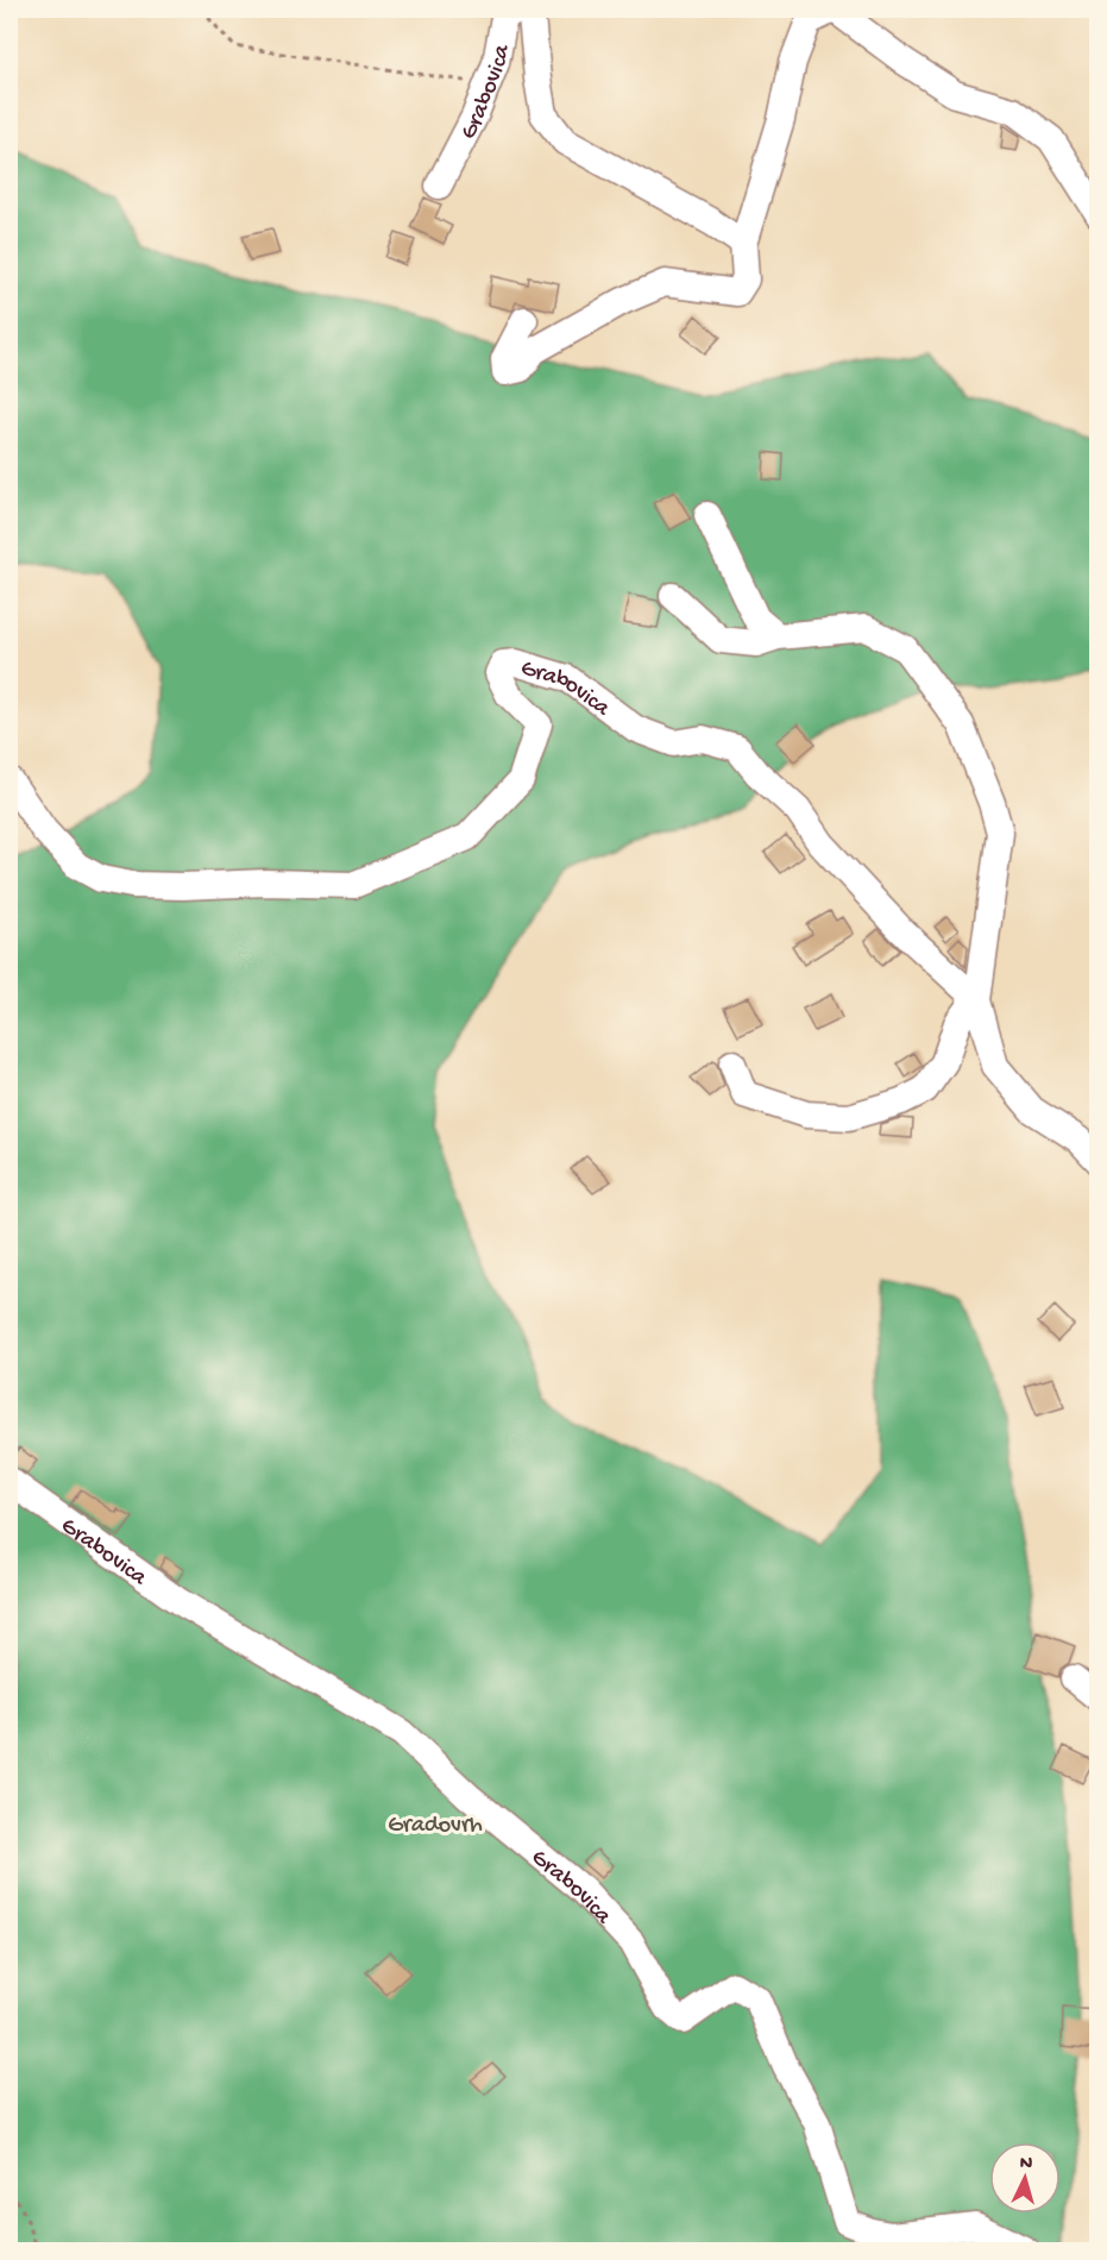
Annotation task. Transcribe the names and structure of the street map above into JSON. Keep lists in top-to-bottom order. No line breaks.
{"streets":{"street":["Grabovica"]},"parks":["Gradovrh"],"north":"top"}
